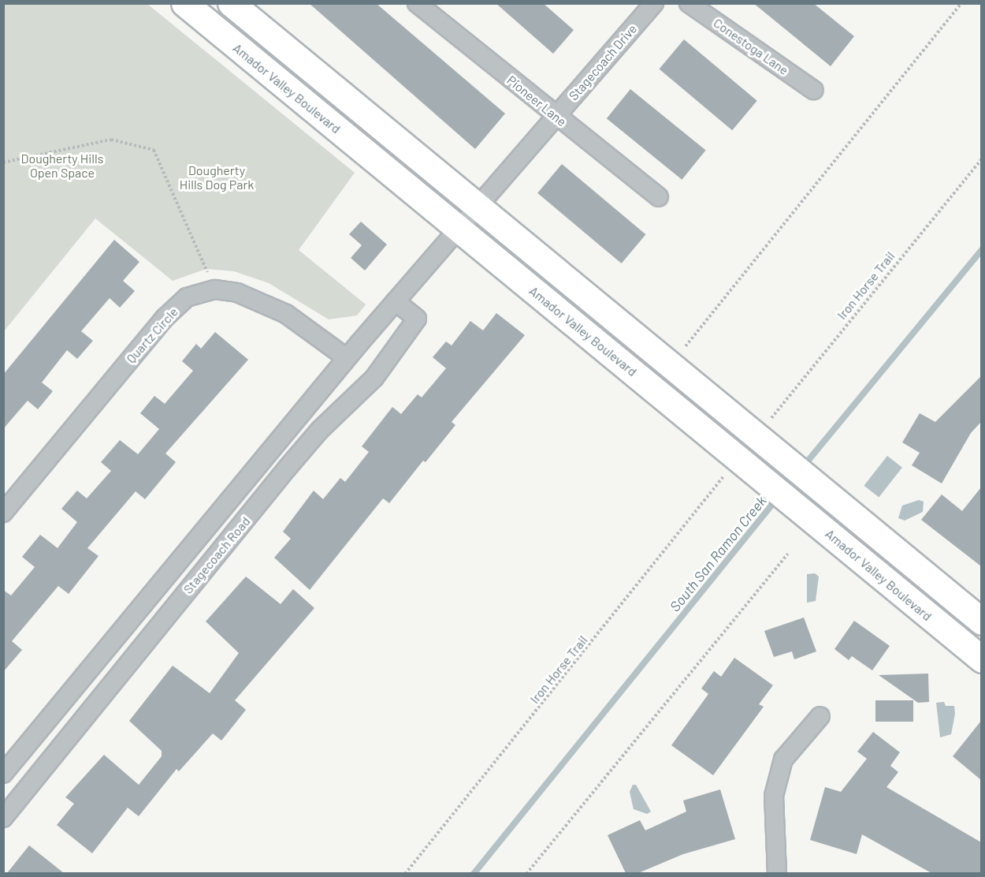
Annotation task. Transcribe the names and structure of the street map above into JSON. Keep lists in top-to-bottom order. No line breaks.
{"streets":{"street":["Conestoga Lane","Stagecoach Drive","Amador Valley Boulevard","Pioneer Lane","Quartz Circle","Stagecoach Road"],"path":["Iron Horse Trail"]},"crossings":[["Stagecoach Drive","Pioneer Lane"],["Stagecoach Drive","Stagecoach Road"],["Amador Valley Boulevard","Stagecoach Road"],["Quartz Circle","Stagecoach Road"]],"water":["South San Ramon Creek"],"parks":["Dougherty Hills Open Space","Dougherty Hills Dog Park"]}
